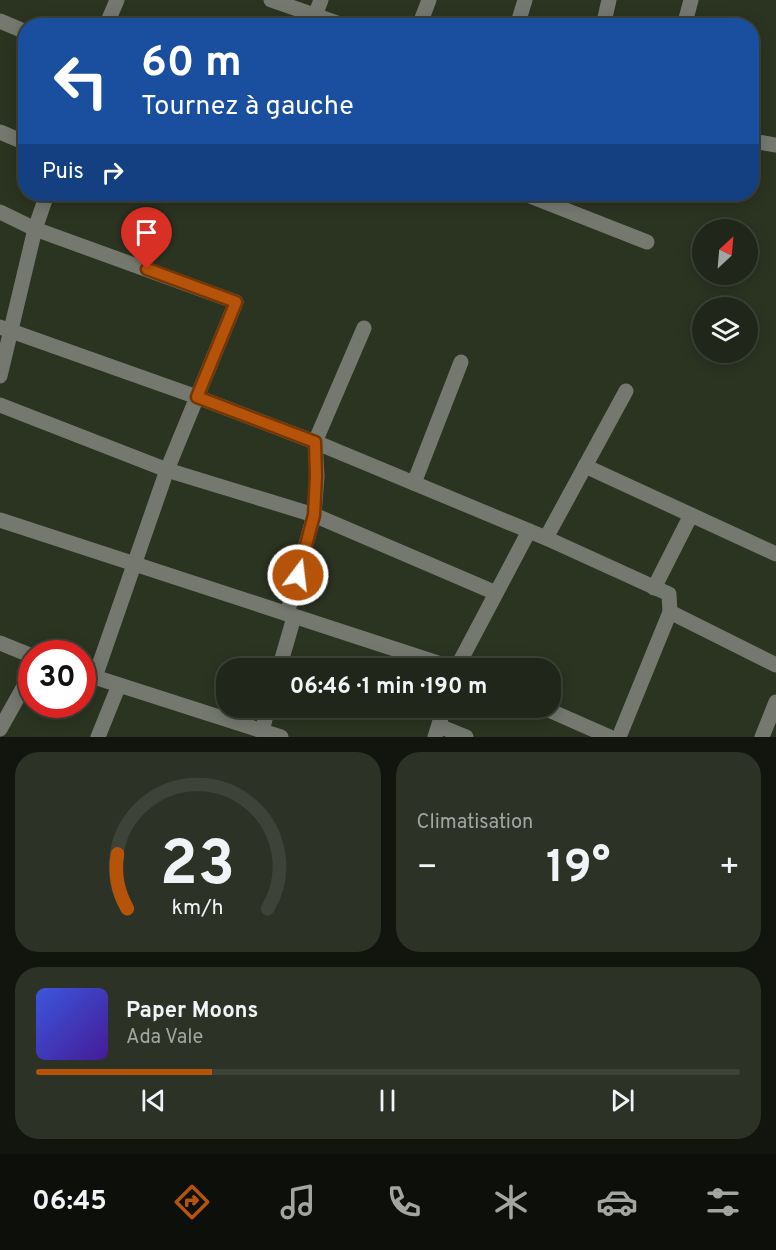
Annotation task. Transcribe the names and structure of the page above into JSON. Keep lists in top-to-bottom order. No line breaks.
{"north":"top right","page":{"turn":["60 m","Tournez à gauche"],"then":"Puis","limit":"30","trip":"06:46 · 1 min · 190 m","tile":"Climatisation","heat":["−","19°","+"],"song":["Paper Moons","Ada Vale"],"tabs":"06:45","gauge":["23","km/h"]}}
